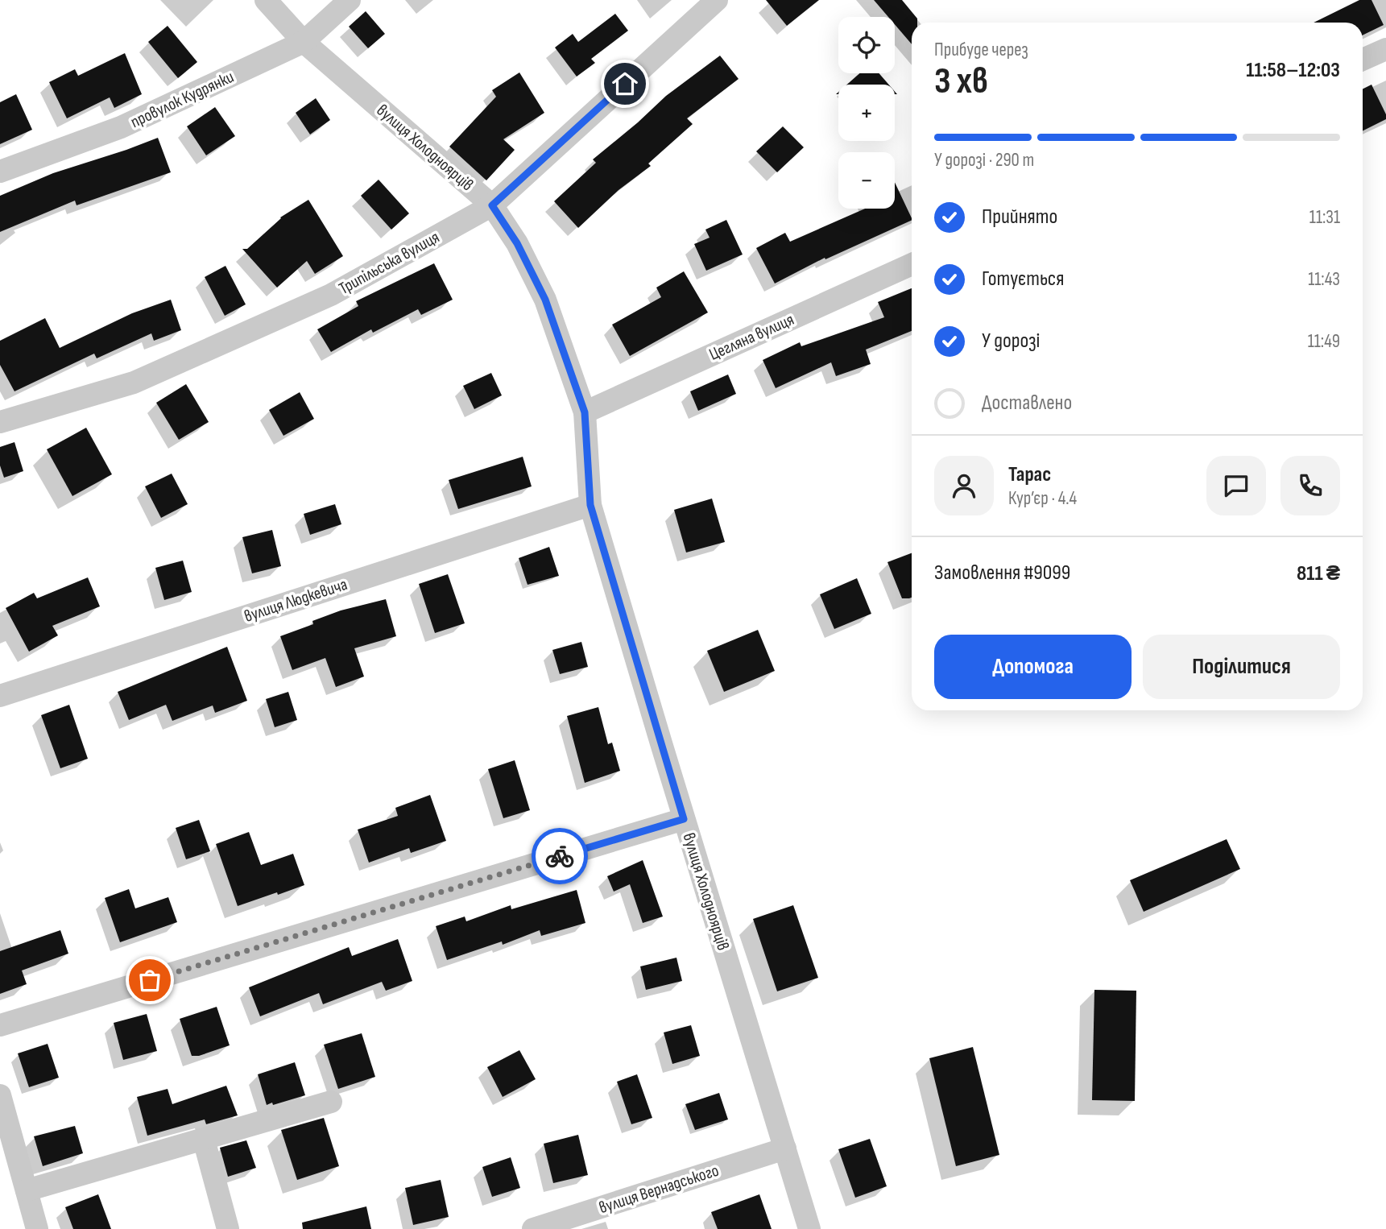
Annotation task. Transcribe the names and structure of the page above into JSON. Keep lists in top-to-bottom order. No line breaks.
{"streets":{"street":["провулок Кудрянки","вулиця Холодноярців","Трипільська вулиця","Цегляна вулиця","вулиця Людкевича","вулиця Вернадського"]},"crossings":[["провулок Кудрянки","вулиця Холодноярців"],["вулиця Холодноярців","Трипільська вулиця"],["вулиця Холодноярців","Цегляна вулиця"],["вулиця Холодноярців","вулиця Людкевича"],["вулиця Холодноярців","вулиця Вернадського"]],"page":{"map_buttons":["+","−"],"heading":["3 хв","Прибуде через","11:58–12:03"],"panel":["Тарас","Кур’єр · 4.4","Замовлення #9099","811 ₴"],"bar":"У дорозі · 290 m","list":[["Прийнято","11:31"],["Готується","11:43"],["У дорозі","11:49"],"Доставлено"],"buttons":["Допомога","Поділитися"]}}
